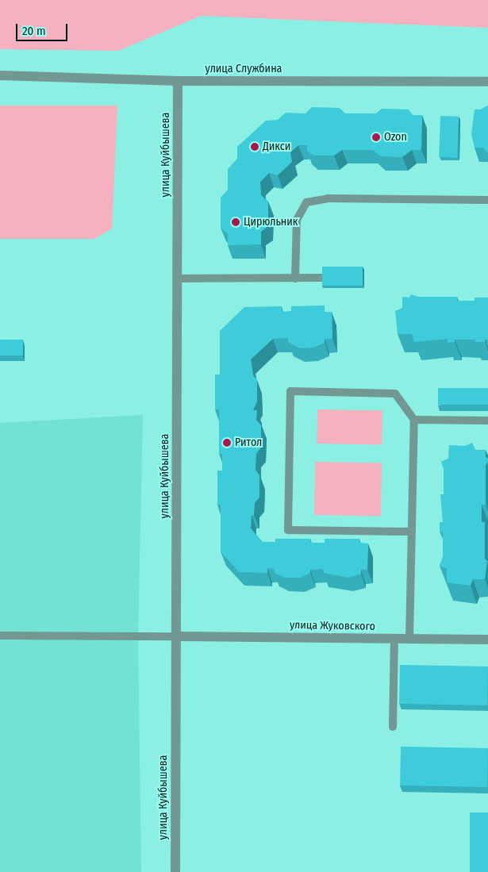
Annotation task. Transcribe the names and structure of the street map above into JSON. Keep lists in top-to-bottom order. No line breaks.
{"streets":{"street":["улица Службина","улица Куйбышева","улица Жуковского"]},"crossings":[["улица Службина","улица Куйбышева"],["улица Куйбышева","улица Жуковского"]],"places":["Ozon","Дикси","Цирюльник","Ритол"],"scale_bar":"20 m"}
